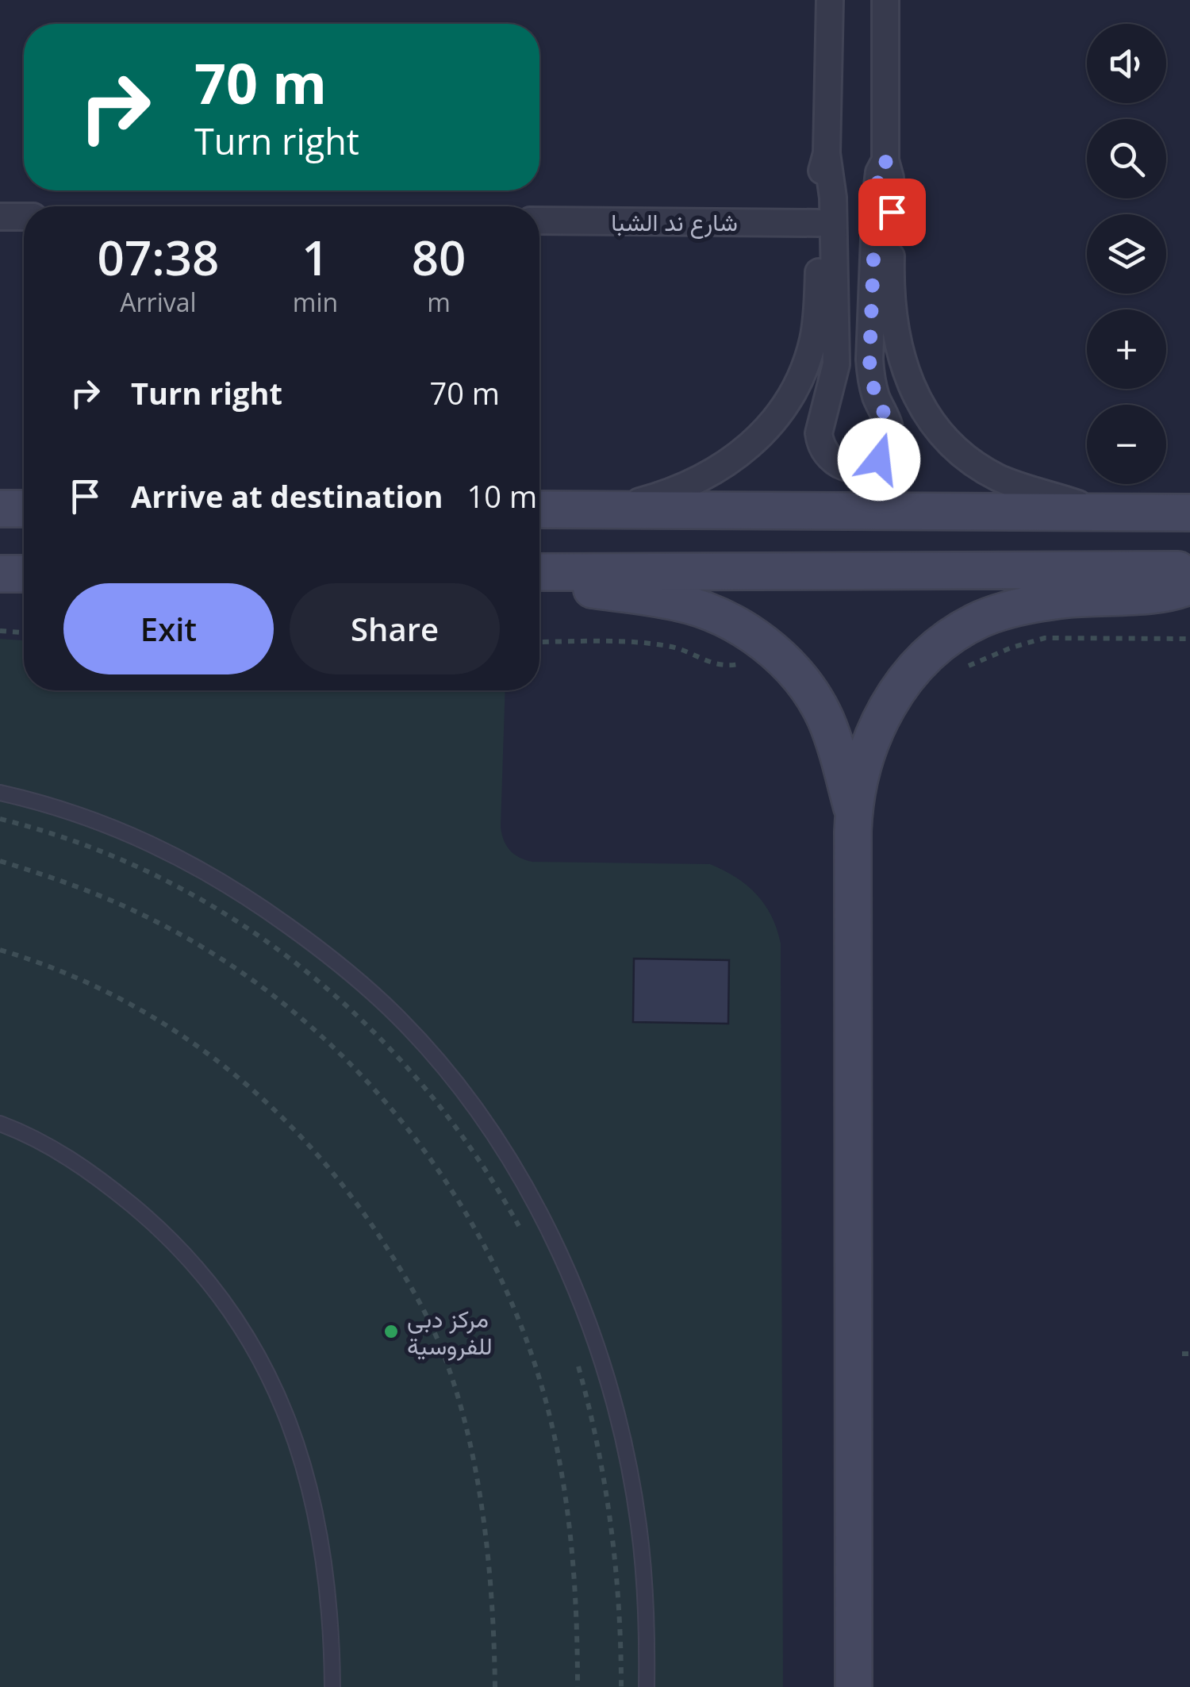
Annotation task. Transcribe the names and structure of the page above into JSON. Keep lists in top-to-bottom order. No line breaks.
{"streets":{"street":["شارع ند الشبا"]},"places":["مركز دبي للفروسية"],"page":{"map_buttons":["+","−"],"turn":["70 m","Turn right"],"eta":["07:38","Arrival","1","min","80","m"],"list":[{"name":"Turn right","value":"70 m"},{"name":"Arrive at destination","value":"10 m"}],"buttons":["Exit","Share"]}}
